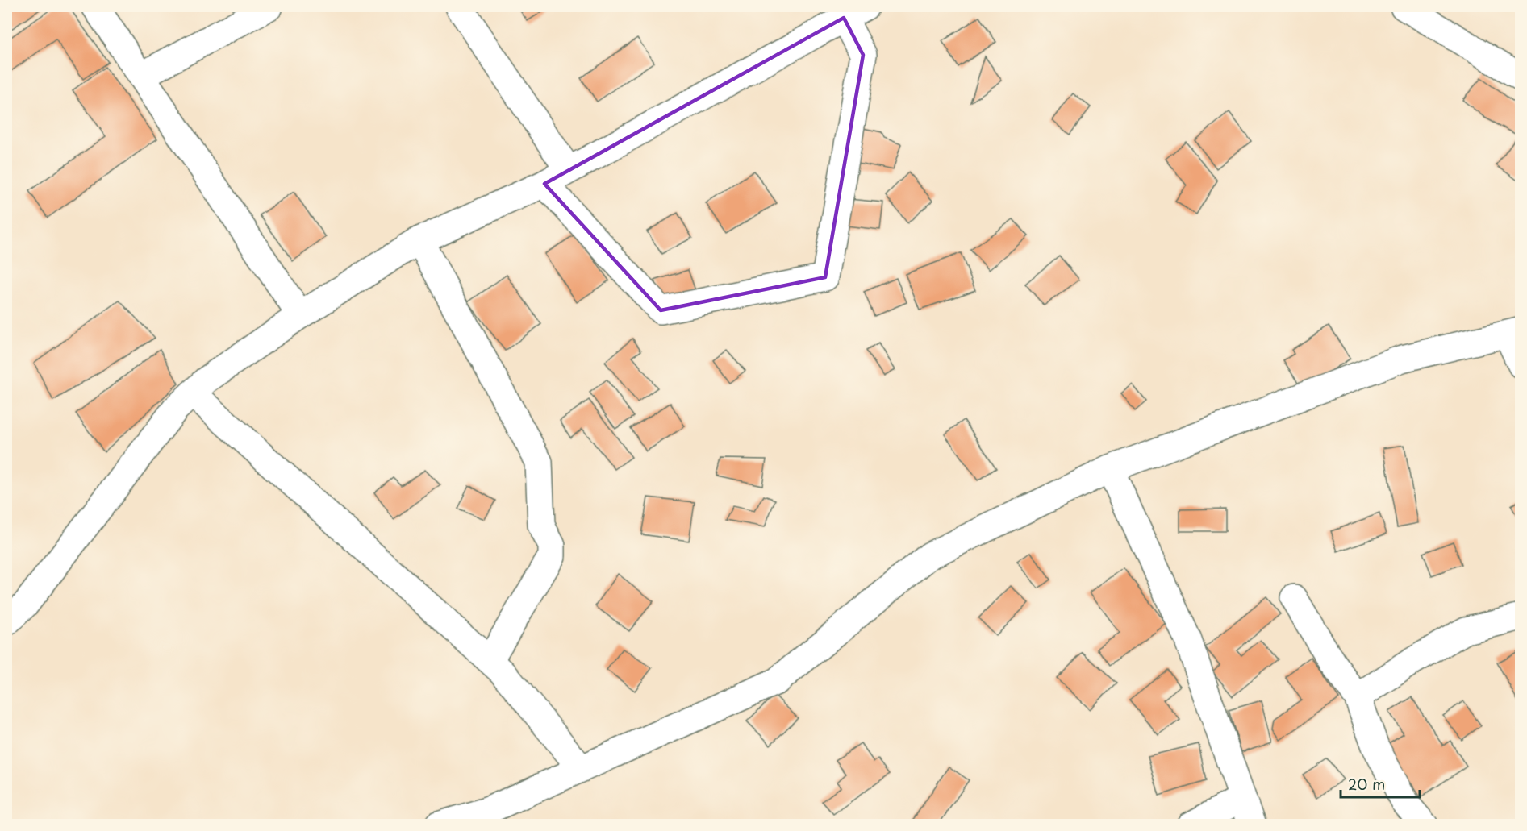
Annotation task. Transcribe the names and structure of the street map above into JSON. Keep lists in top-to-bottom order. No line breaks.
{"scale_bar":"20 m"}
